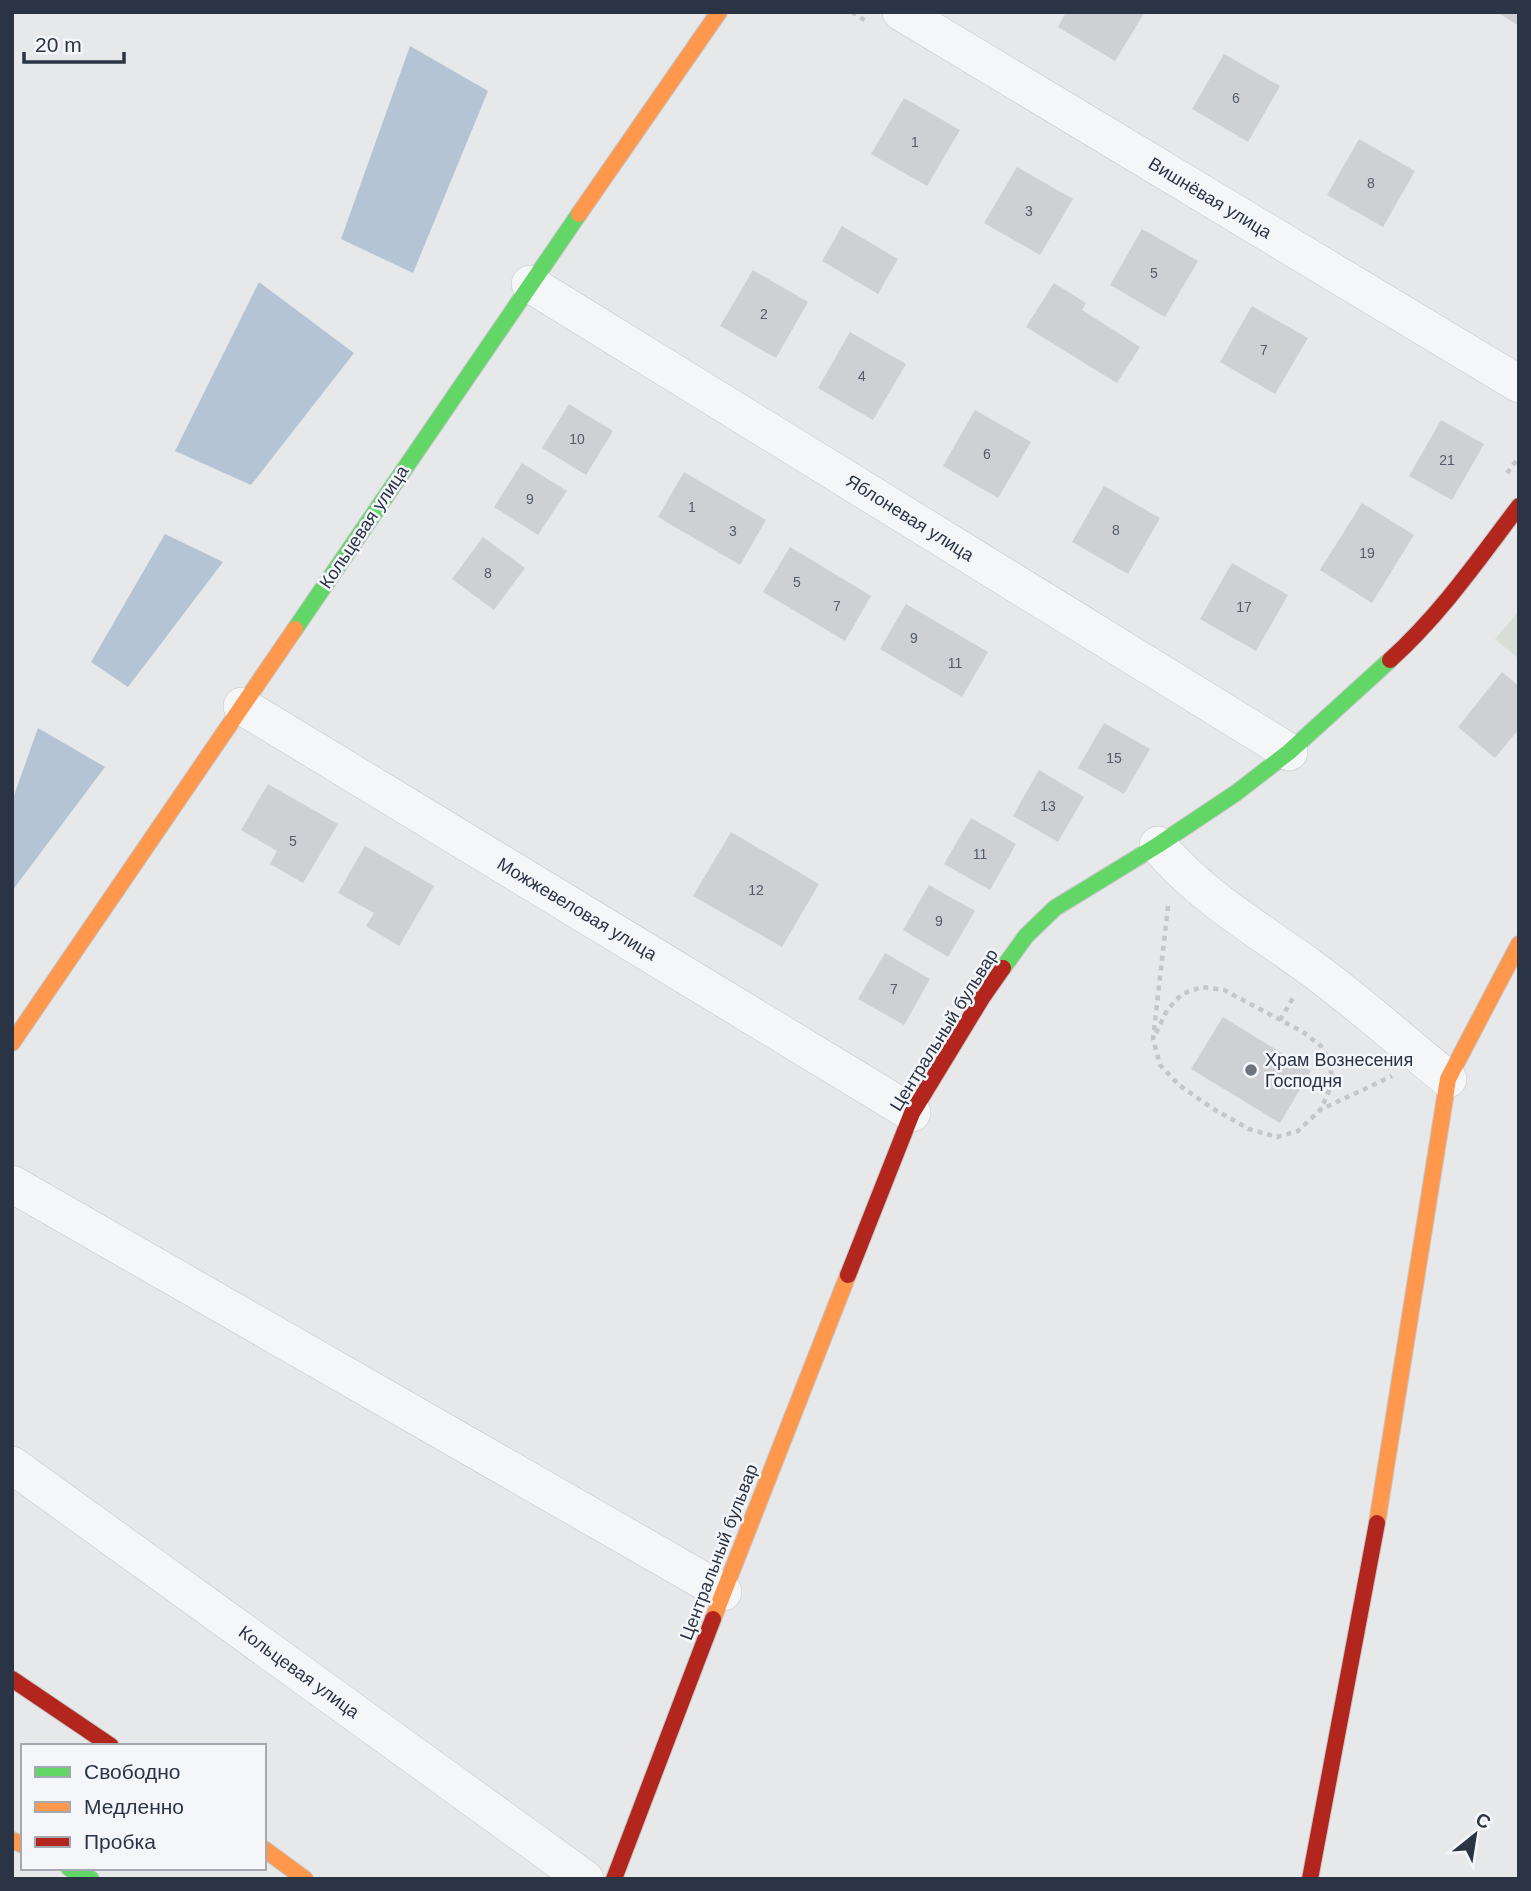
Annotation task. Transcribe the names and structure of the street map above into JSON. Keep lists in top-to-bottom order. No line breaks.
{"streets":{"main road":["Кольцевая улица","Центральный бульвар"],"street":["Вишнёвая улица","Яблоневая улица","Можжевеловая улица"]},"crossings":[["Яблоневая улица","Кольцевая улица"],["Яблоневая улица","Центральный бульвар"],["Кольцевая улица","Можжевеловая улица"],["Можжевеловая улица","Центральный бульвар"]],"places":["Храм Вознесения Господня"],"house_numbers":["6","1","8","3","5","2","7","4","10","6","21","9","1","8","3","19","8","5","7","17","9","11","15","13","5","11","12","9","7"],"legend":["Свободно","Медленно","Пробка"],"scale_bar":"20 m","north":"top right"}
